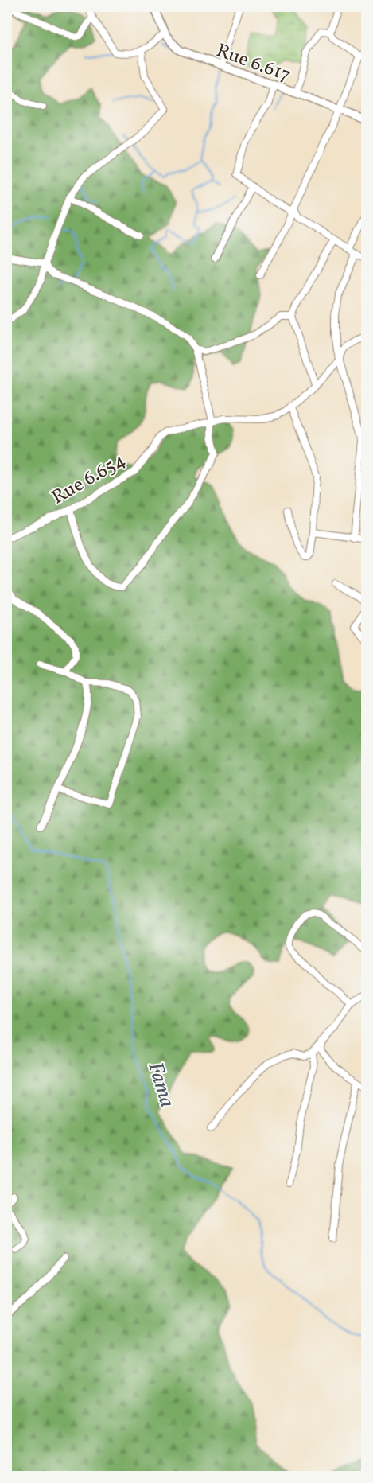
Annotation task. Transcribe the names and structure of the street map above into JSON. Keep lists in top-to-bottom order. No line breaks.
{"streets":{"street":["Rue 6.617","Rue 6.654"]},"water":["Fama"]}
